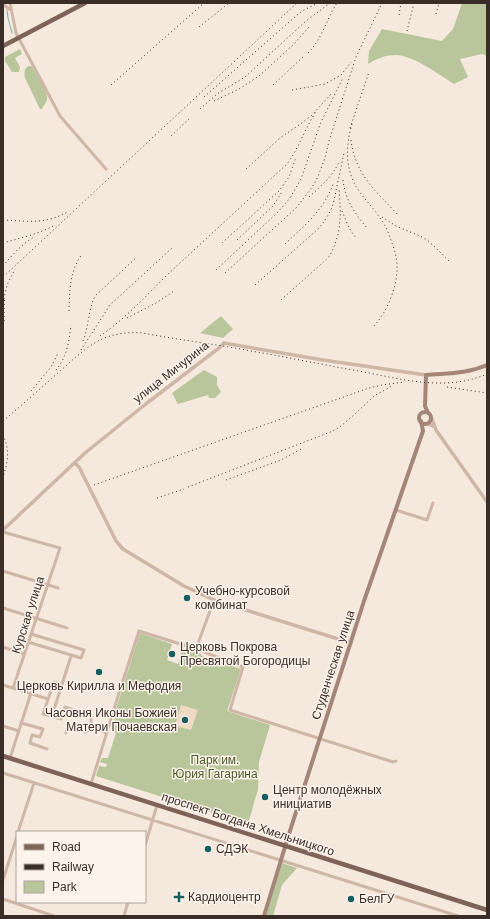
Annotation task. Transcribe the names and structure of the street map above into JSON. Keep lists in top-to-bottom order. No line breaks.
{"streets":{"main road":["улица Мичурина","Студенческая улица","проспект Богдана Хмельницкого"],"street":["Курская улица"]},"crossings":[["улица Мичурина","Курская улица"],["Студенческая улица","проспект Богдана Хмельницкого"]],"parks":["Парк им. Юрия Гагарина"],"places":{"other":["Учебно-курсовой комбинат","Церковь Покрова Пресвятой Богородицы","Церковь Кирилла и Мефодия","Часовня Иконы Божией Матери Почаевская","Центр молодёжных инициатив","СДЭК","БелГУ"],"health":["Кардиоцентр"]},"legend":["Road","Railway","Park"]}
